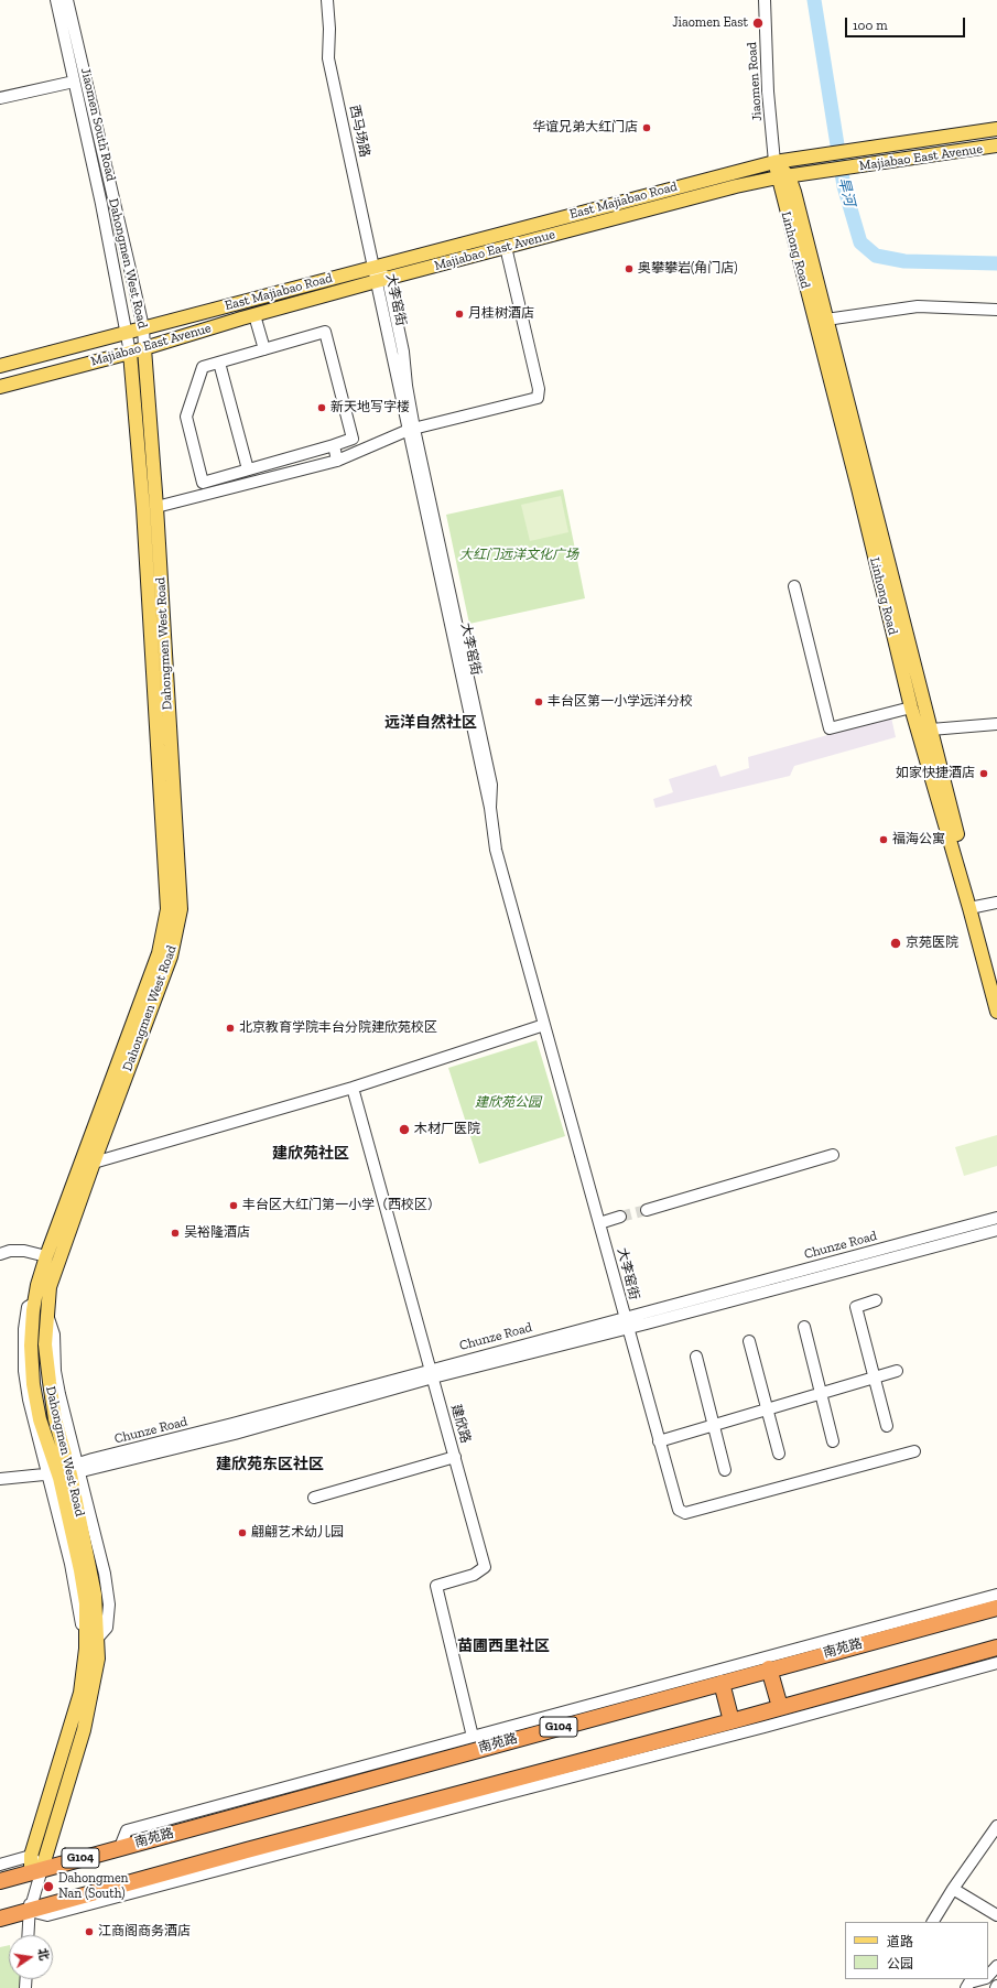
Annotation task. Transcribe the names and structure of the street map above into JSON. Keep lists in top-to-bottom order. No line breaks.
{"streets":{"highway":["南苑路","G104"],"main road":["Majiabao East Avenue","East Majiabao Road","Linhong Road","Dahongmen West Road"],"street":["Jiaomen Road","Jiaomen South Road","西马场路","大李窑街","Chunze Road","建欣路"]},"crossings":[["Jiaomen Road","East Majiabao Road"],["Jiaomen South Road","East Majiabao Road"],["Jiaomen South Road","Dahongmen West Road"],["西马场路","East Majiabao Road"],["西马场路","大李窑街"],["Majiabao East Avenue","Linhong Road"],["Majiabao East Avenue","Dahongmen West Road"],["Majiabao East Avenue","大李窑街"],["East Majiabao Road","Dahongmen West Road"],["East Majiabao Road","大李窑街"],["Dahongmen West Road","Chunze Road"],["Dahongmen West Road","南苑路"],["大李窑街","Chunze Road"],["Chunze Road","建欣路"]],"districts":["远洋自然社区","建欣苑社区","建欣苑东区社区","苗圃西里社区"],"water":["旱河"],"parks":["大红门远洋文化广场","建欣苑公园"],"places":["Jiaomen East","华谊兄弟大红门店","奥攀攀岩(角门店)","月桂树酒店","新天地写字楼","丰台区第一小学远洋分校","如家快捷酒店","福海公寓","京苑医院","北京教育学院丰台分院建欣苑校区","木材厂医院","丰台区大红门第一小学（西校区）","吴裕隆酒店","翩翩艺术幼儿园","Dahongmen Nan (South)","江商阁商务酒店"],"legend":["道路","公园"],"scale_bar":"100 m","north":"right"}
